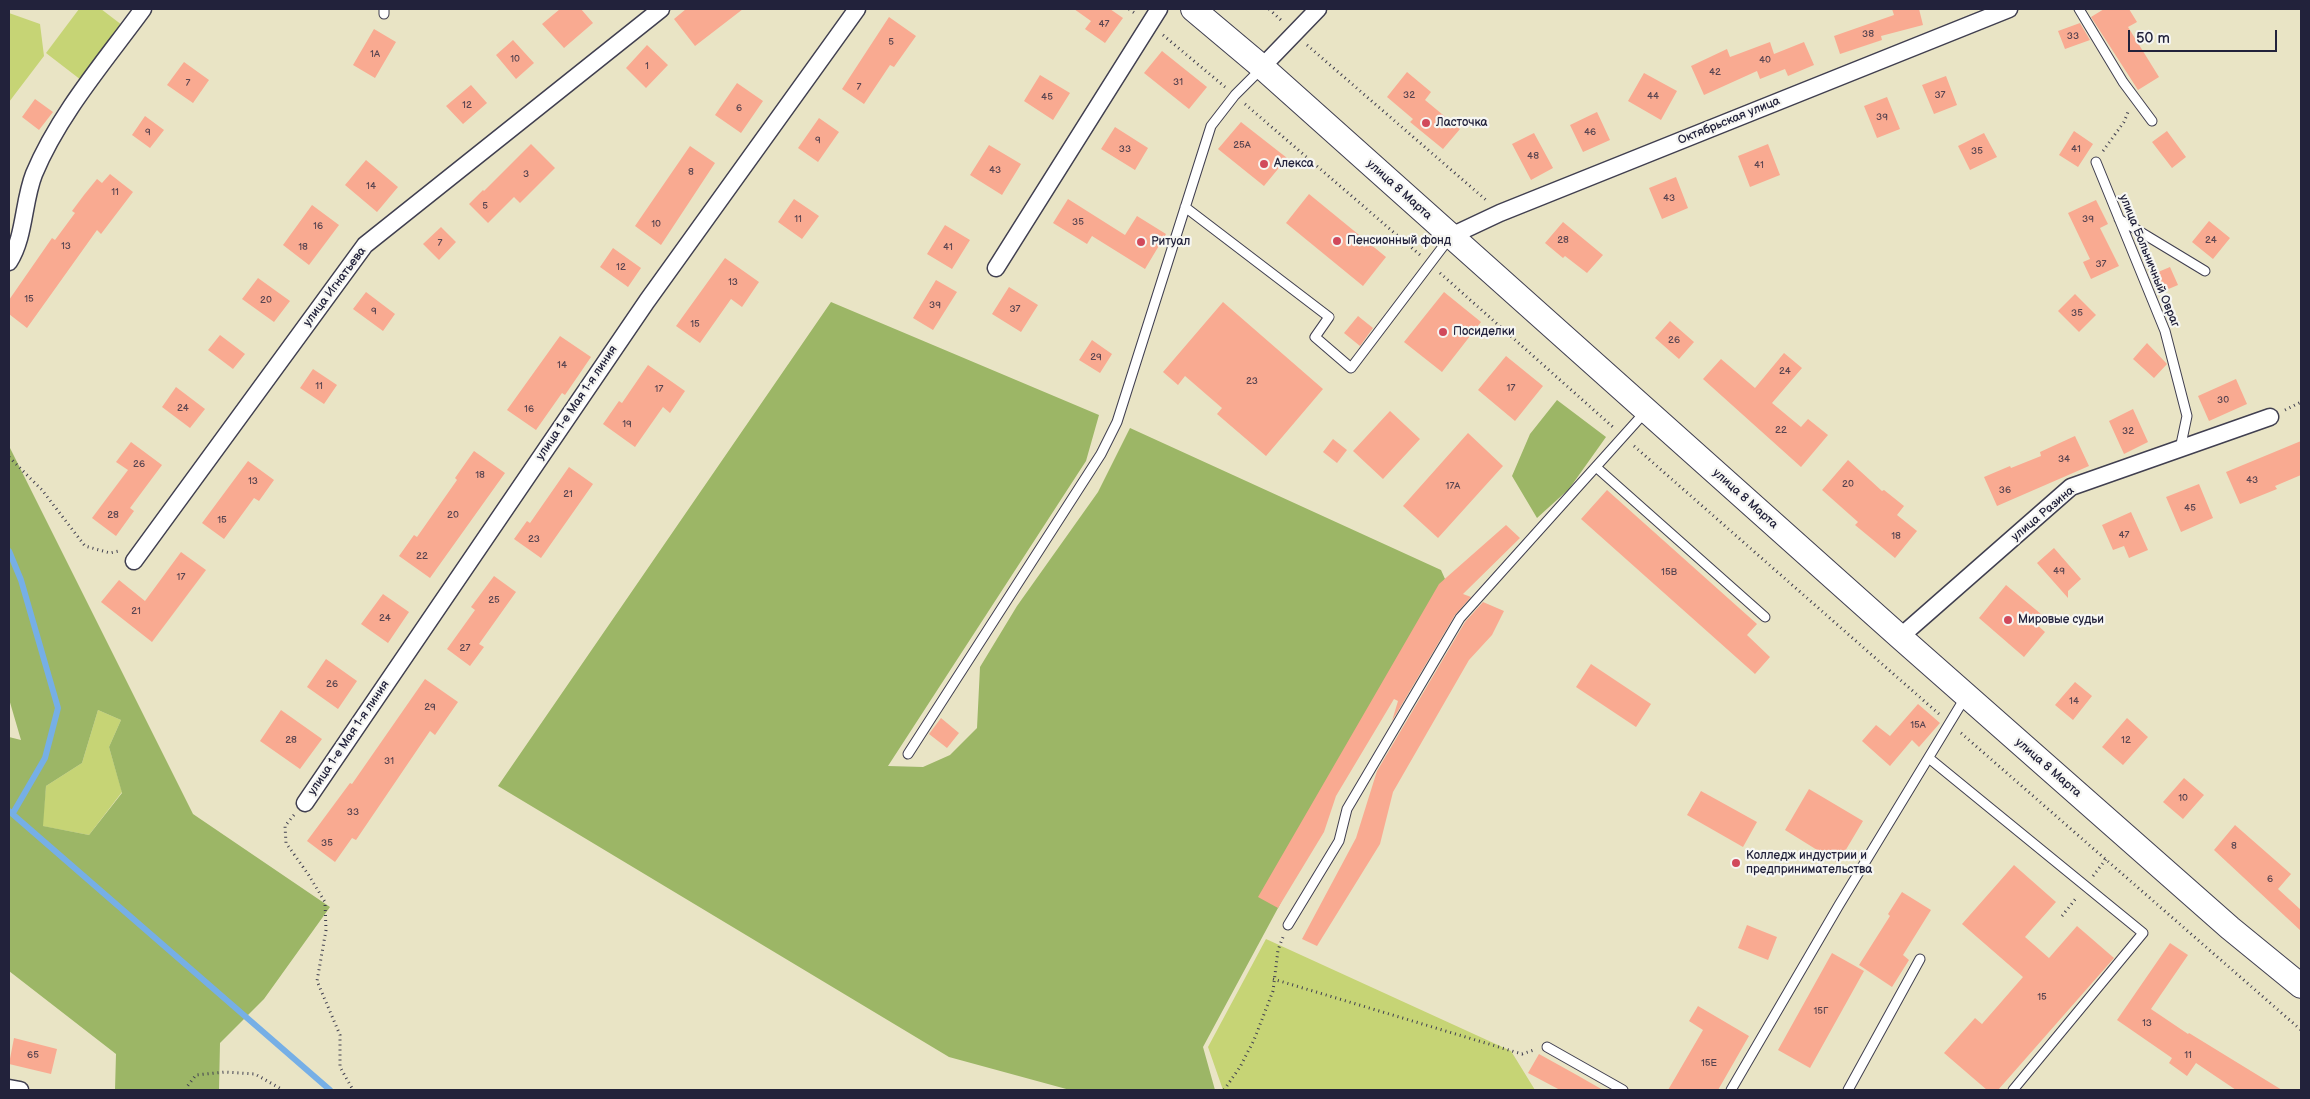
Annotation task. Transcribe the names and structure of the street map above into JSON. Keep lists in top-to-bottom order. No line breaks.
{"streets":{"main road":["улица 8 Марта"],"street":["Октябрьская улица","улица Игнатьева","улица 1-е Мая 1-я линия","улица Разина"],"lane":["улица Больничный Овраг"]},"crossings":[["Октябрьская улица","улица 8 Марта"],["улица 8 Марта","улица Разина"],["улица Больничный Овраг","улица Разина"]],"places":["Ласточка","Алекса","Пенсионный фонд","Ритуал","Посиделки","Мировые судьи","Колледж индустрии и предпринимательства"],"house_numbers":["47","38","33","5","1А","10","40","1","42","31","7","7","32","37","44","45","12","6","39","9","46","9","25А","33","41","35","48","41","43","8","3","14","11","43","5","11","39","35","10","16","28","24","7","13","18","41","37","12","13","15","20","39","37","9","35","15","26","29","14","24","23","11","17","17","30","24","16","19","22","32","34","26","18","43","13","20","17А","36","21","45","28","20","15","47","18","23","22","49","15В","17","25","21","24","27","26","14","29","15А","28","12","31","10","33","35","8","6","15","15Г","13","65","11","15Е"],"scale_bar":"50 m"}
